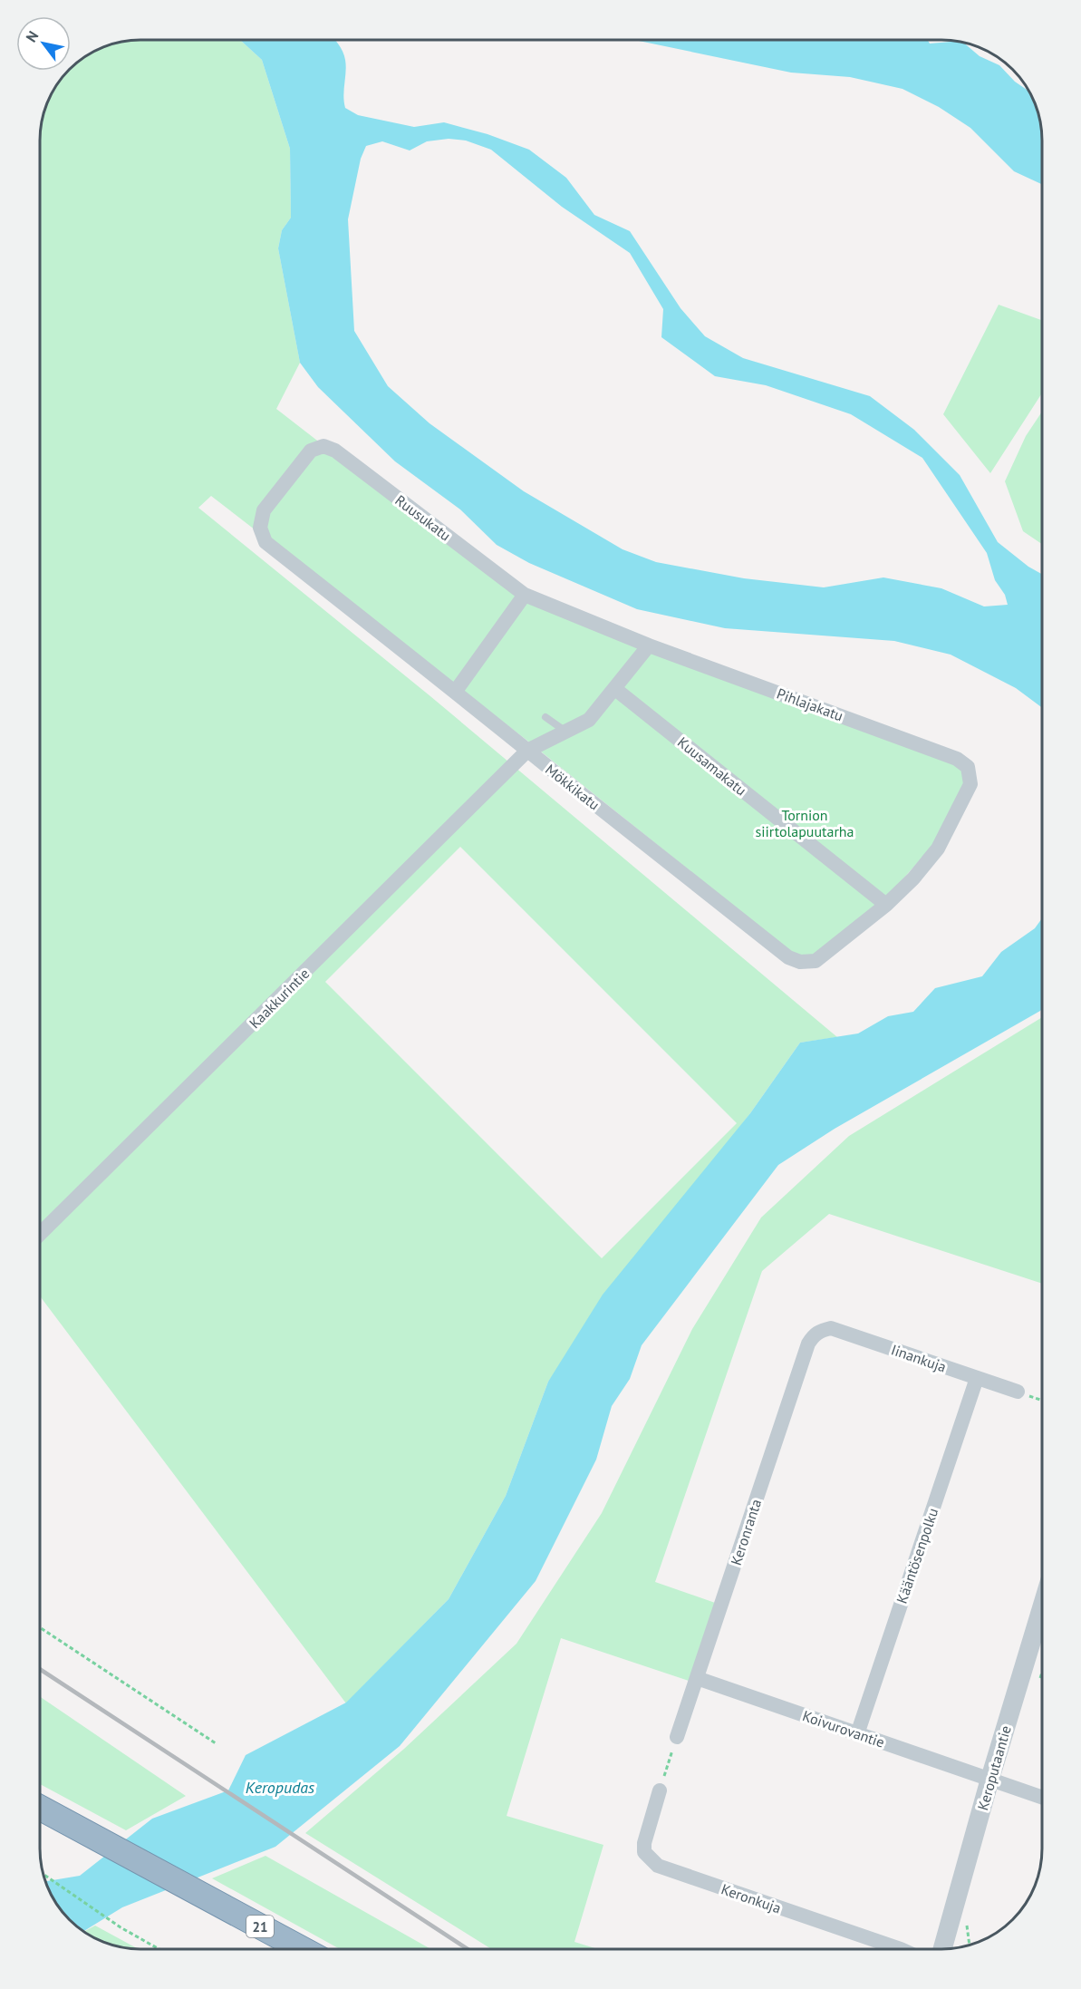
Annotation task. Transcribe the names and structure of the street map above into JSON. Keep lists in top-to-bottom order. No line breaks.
{"streets":{"highway":["21"],"street":["Ruusukatu","Pihlajakatu","Kuusamakatu","Mökkikatu","Kaakkurintie","Iinankuja","Keronranta","Kääntösenpolku","Koivurovantie","Keroputaantie","Keronkuja"]},"crossings":[["Ruusukatu","Mökkikatu"],["Pihlajakatu","Kuusamakatu"],["Pihlajakatu","Mökkikatu"],["Kuusamakatu","Mökkikatu"],["Mökkikatu","Kaakkurintie"],["Iinankuja","Keronranta"],["Iinankuja","Kääntösenpolku"],["Keronranta","Koivurovantie"],["Kääntösenpolku","Koivurovantie"],["Koivurovantie","Keroputaantie"]],"water":["Keropudas"],"parks":["Tornion siirtolapuutarha"],"north":"top left"}
